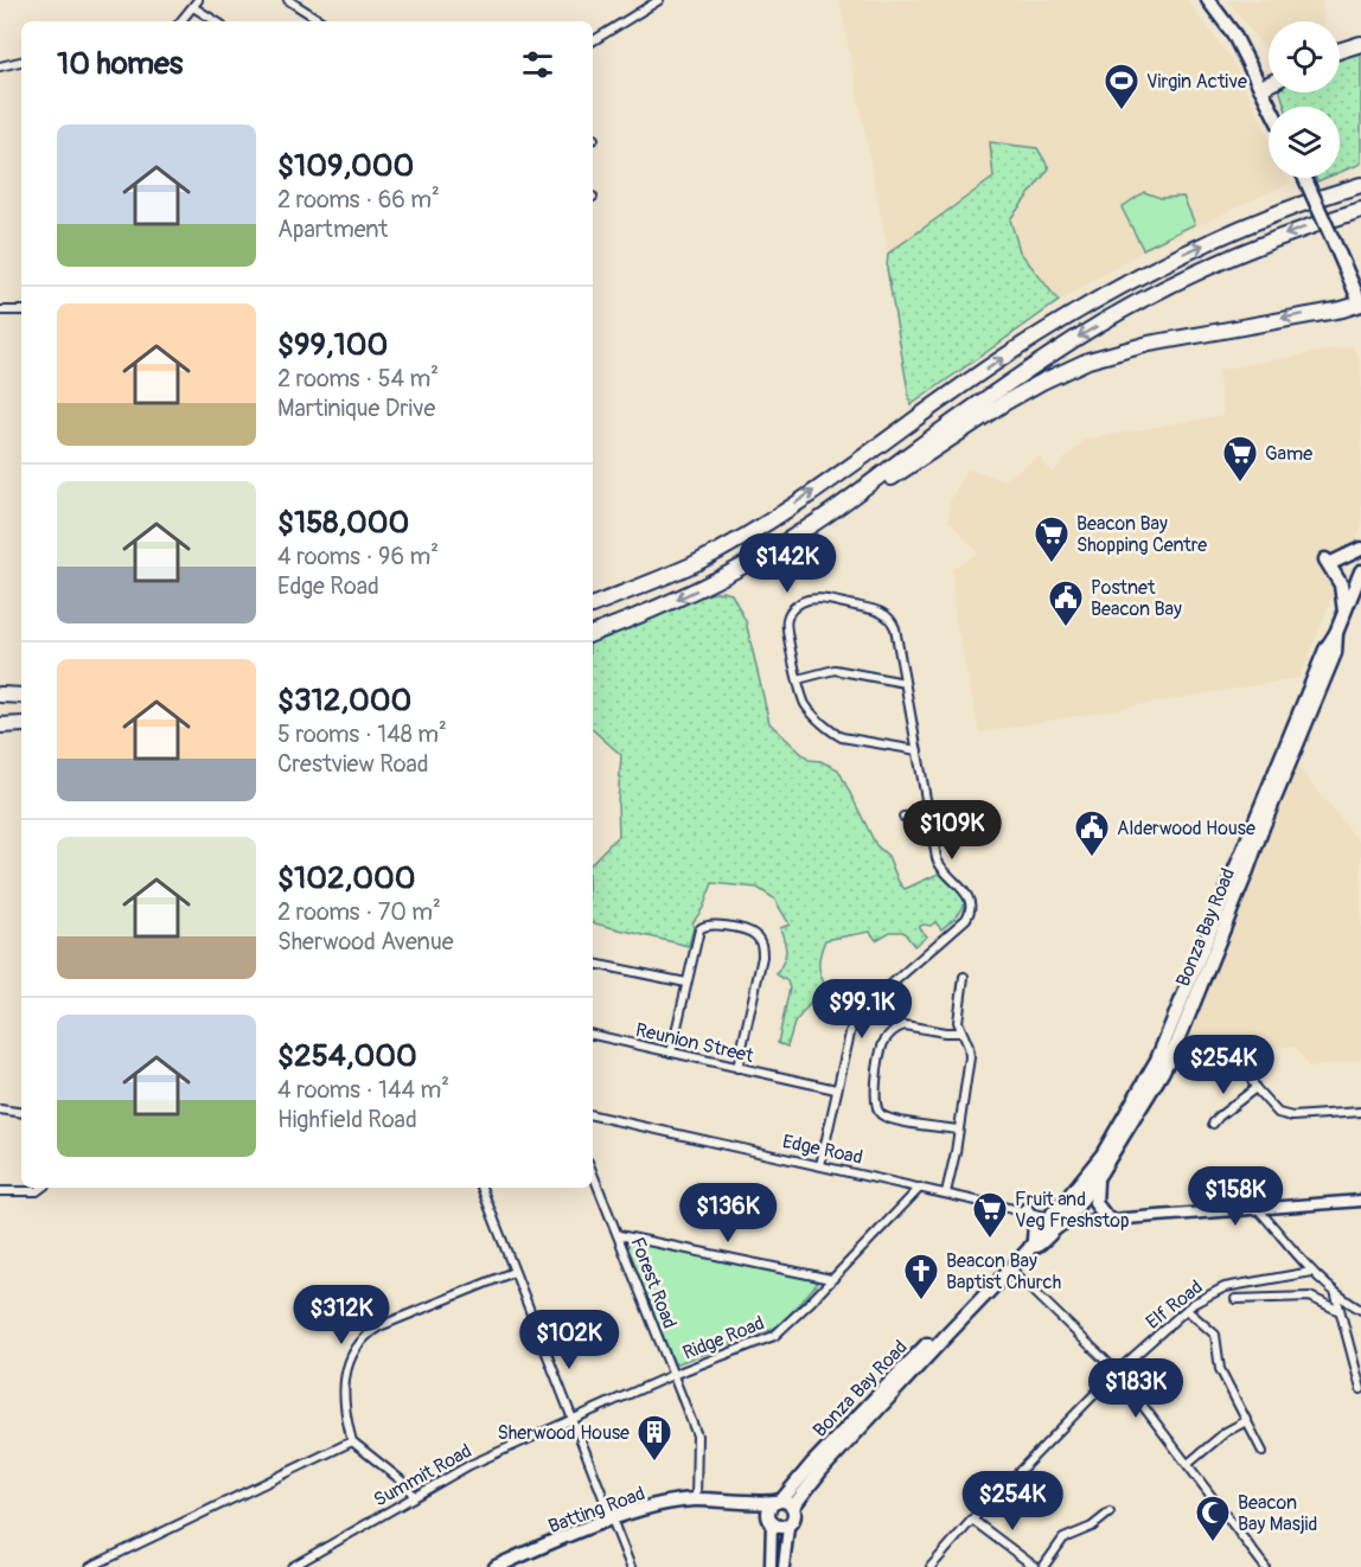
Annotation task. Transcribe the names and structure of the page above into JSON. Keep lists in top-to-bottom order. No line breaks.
{"streets":{"main road":["Bonza Bay Road","Batting Road"],"street":["Reunion Street","Edge Road","Forest Road","Elf Road","Ridge Road","Summit Road"]},"crossings":[["Bonza Bay Road","Edge Road"],["Bonza Bay Road","Batting Road"],["Edge Road","Ridge Road"],["Forest Road","Ridge Road"],["Forest Road","Batting Road"],["Ridge Road","Summit Road"]],"places":{"sports":["Virgin Active"],"supermarket":["Game","Beacon Bay Shopping Centre","Fruit and Veg Freshstop"],"public building":["Postnet Beacon Bay","Alderwood House"],"church":["Beacon Bay Baptist Church"],"building":["Sherwood House"],"mosque":["Beacon Bay Masjid"]},"page":{"heading":"10 homes","list":[{"name":"$109,000","note":"2 rooms · 66 m² · Apartment"},{"name":"$99,100","note":"2 rooms · 54 m² · Martinique Drive"},{"name":"$158,000","note":"4 rooms · 96 m² · Edge Road"},{"name":"$312,000","note":"5 rooms · 148 m² · Crestview Road"},{"name":"$102,000","note":"2 rooms · 70 m² · Sherwood Avenue"},{"name":"$254,000","note":"4 rooms · 144 m² · Highfield Road"}],"price":["$142K","$109K","$99.1K","$254K","$158K","$136K","$312K","$102K","$183K","$254K"]}}
